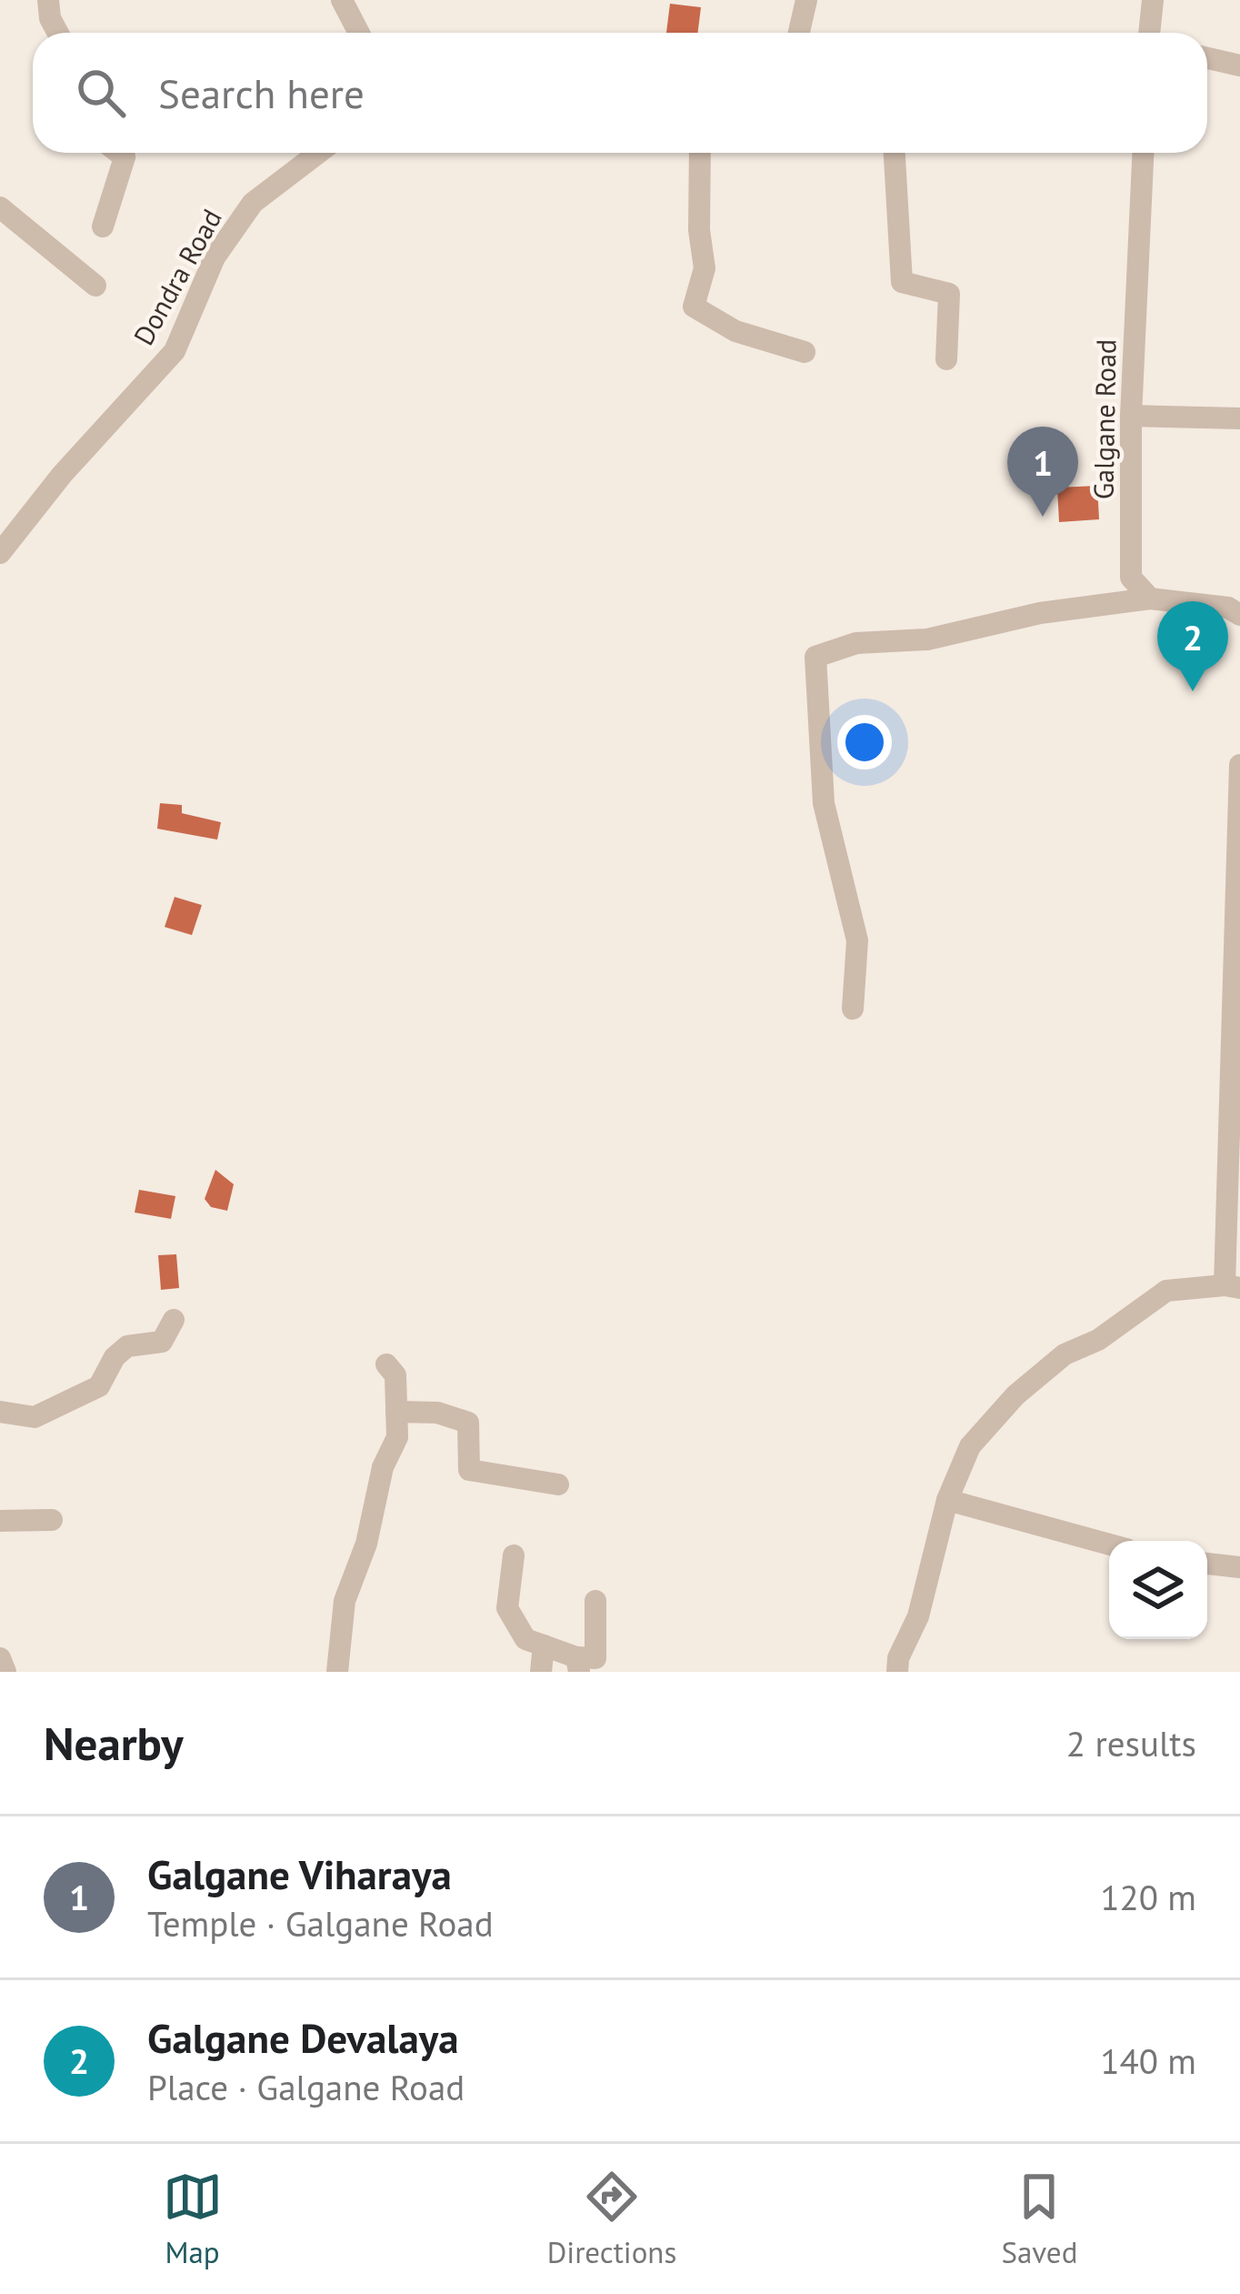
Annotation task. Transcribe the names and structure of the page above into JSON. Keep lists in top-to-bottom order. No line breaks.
{"streets":{"street":["Dondra Road","Galgane Road"]},"page":{"search":"Search here","pins":["1","2"],"heading":["Nearby","2 results"],"list":[{"mark":"1","name":"Galgane Viharaya","note":"Temple · Galgane Road","value":"120 m"},{"mark":"2","name":"Galgane Devalaya","note":"Place · Galgane Road","value":"140 m"}],"nav":["Map","Directions","Saved"]}}
